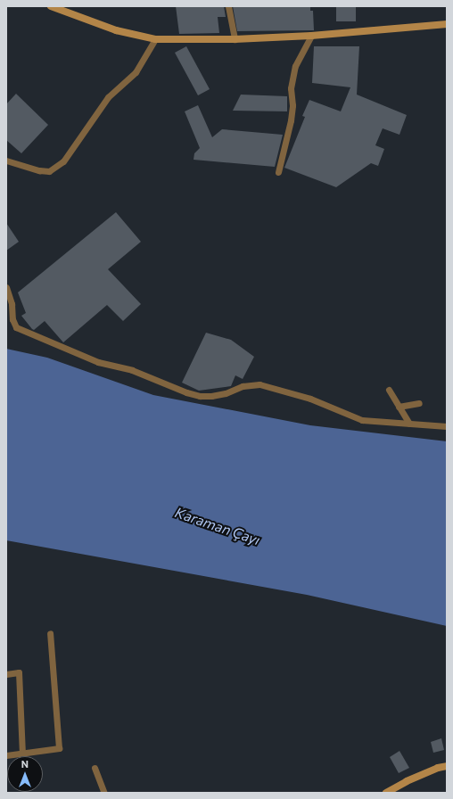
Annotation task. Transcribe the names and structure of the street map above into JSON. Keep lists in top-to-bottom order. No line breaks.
{"water":["Karaman Çayı"],"north":"top"}
